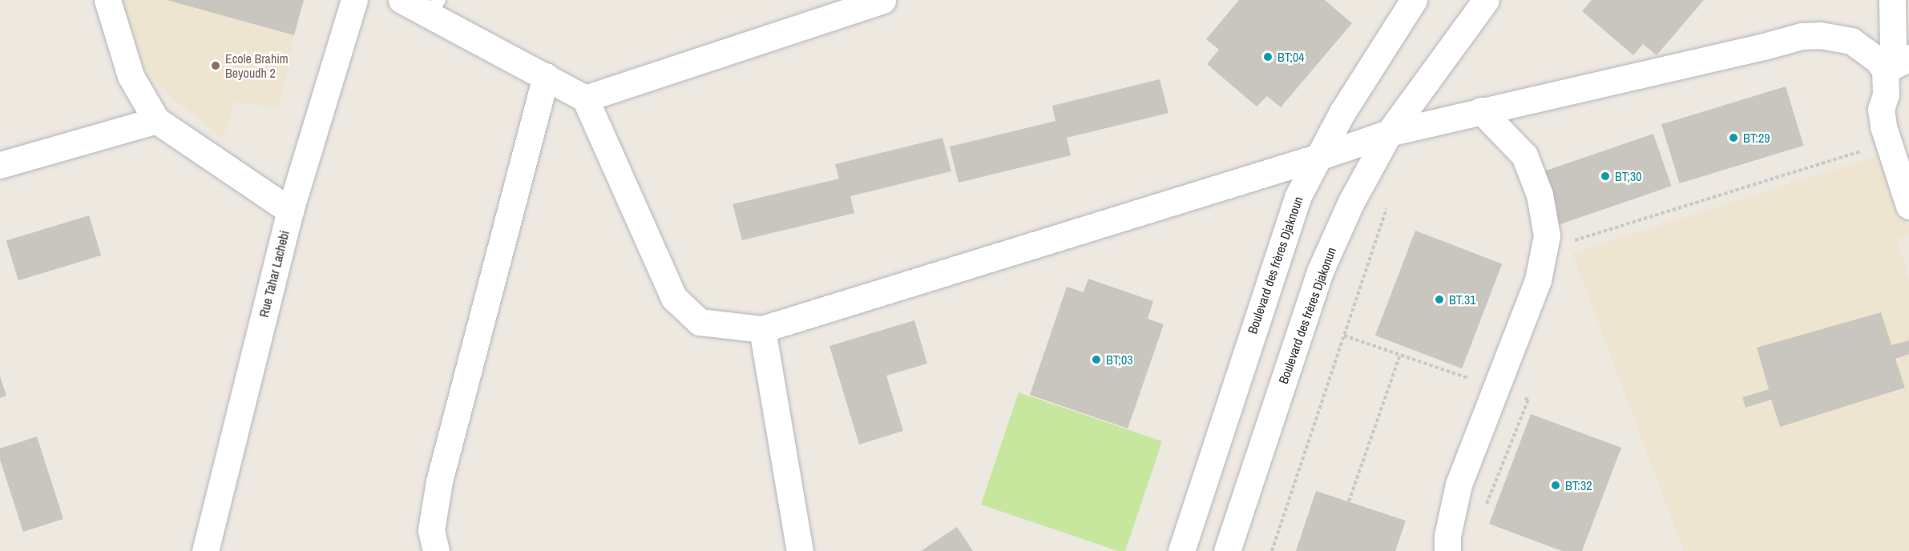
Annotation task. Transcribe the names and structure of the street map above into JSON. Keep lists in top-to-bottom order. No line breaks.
{"streets":{"street":["Boulevard des frères Djaknoun","Rue Tahar Lachebi","Boulevard des frères Djakonun"]},"places":["BT;04","Ecole Brahim Beyoudh 2","BT:29","BT;30","BT.31","BT;03","BT:32"]}
